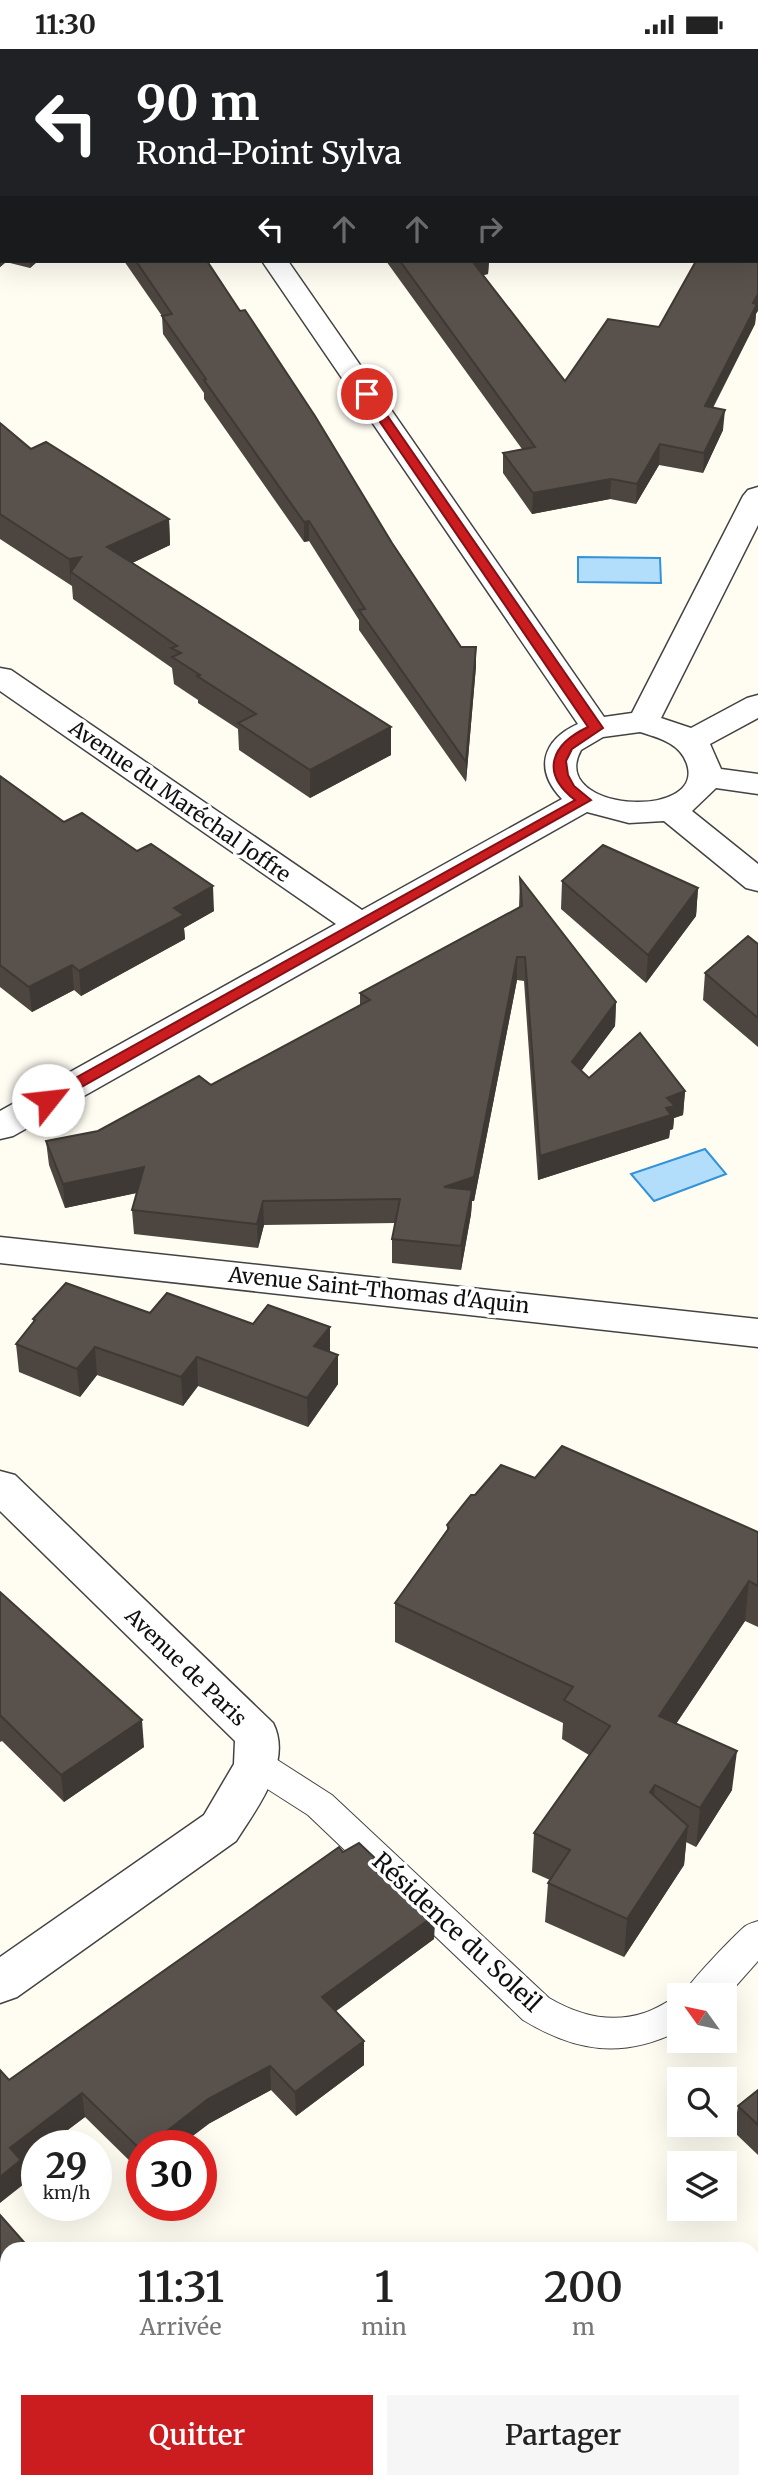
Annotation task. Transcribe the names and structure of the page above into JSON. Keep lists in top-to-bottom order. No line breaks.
{"streets":{"street":["Avenue du Maréchal Joffre","Avenue Saint-Thomas d'Aquin","Avenue de Paris"],"lane":["Résidence du Soleil"]},"crossings":[["Avenue de Paris","Résidence du Soleil"]],"north":"top left","page":{"status":"11:30","turn":["90 m","Rond-Point Sylva"],"speed":"29 km/h","limit":"30","eta":["11:31","Arrivée","1","min","200","m"],"buttons":["Quitter","Partager"]}}
